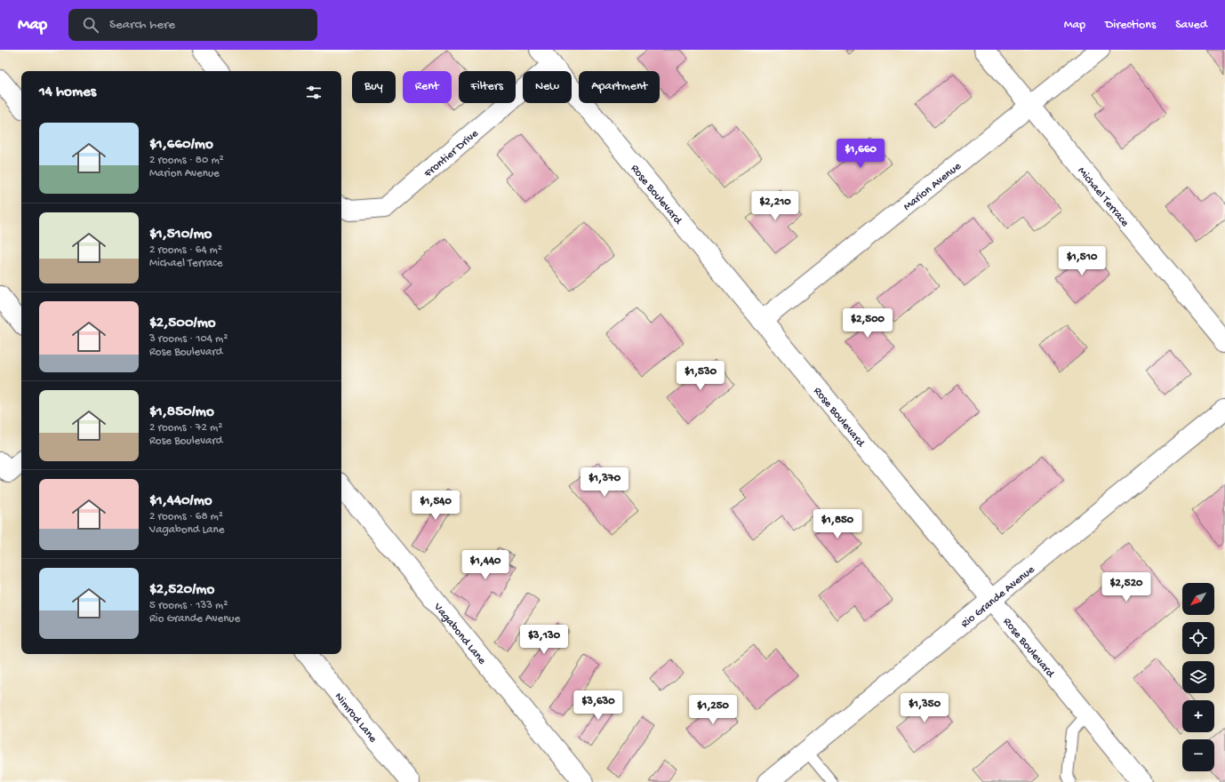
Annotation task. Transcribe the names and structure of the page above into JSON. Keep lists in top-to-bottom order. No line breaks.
{"streets":{"street":["Frontier Drive","Marion Avenue","Rose Boulevard","Michael Terrace","Rio Grande Avenue","Vagabond Lane","Nimrod Lane"]},"crossings":[["Frontier Drive","Rose Boulevard"],["Marion Avenue","Rose Boulevard"],["Marion Avenue","Michael Terrace"],["Rose Boulevard","Rio Grande Avenue"]],"north":"bottom left","page":{"header":"Map","search":"Search here","nav":["Map","Directions","Saved"],"chip":["Buy","Rent","Filters","New","Apartment"],"heading":"14 homes","list":[{"name":"$1,660/mo","note":"2 rooms · 80 m² · Marion Avenue"},{"name":"$1,510/mo","note":"2 rooms · 64 m² · Michael Terrace"},{"name":"$2,500/mo","note":"3 rooms · 104 m² · Rose Boulevard"},{"name":"$1,850/mo","note":"2 rooms · 72 m² · Rose Boulevard"},{"name":"$1,440/mo","note":"2 rooms · 68 m² · Vagabond Lane"},{"name":"$2,520/mo","note":"5 rooms · 133 m² · Rio Grande Avenue"}],"price":["$1,660","$2,210","$1,510","$2,500","$1,530","$1,370","$1,540","$1,850","$1,440","$2,520","$3,130","$3,630","$1,350","$1,250"],"map_buttons":["+","−"]}}
